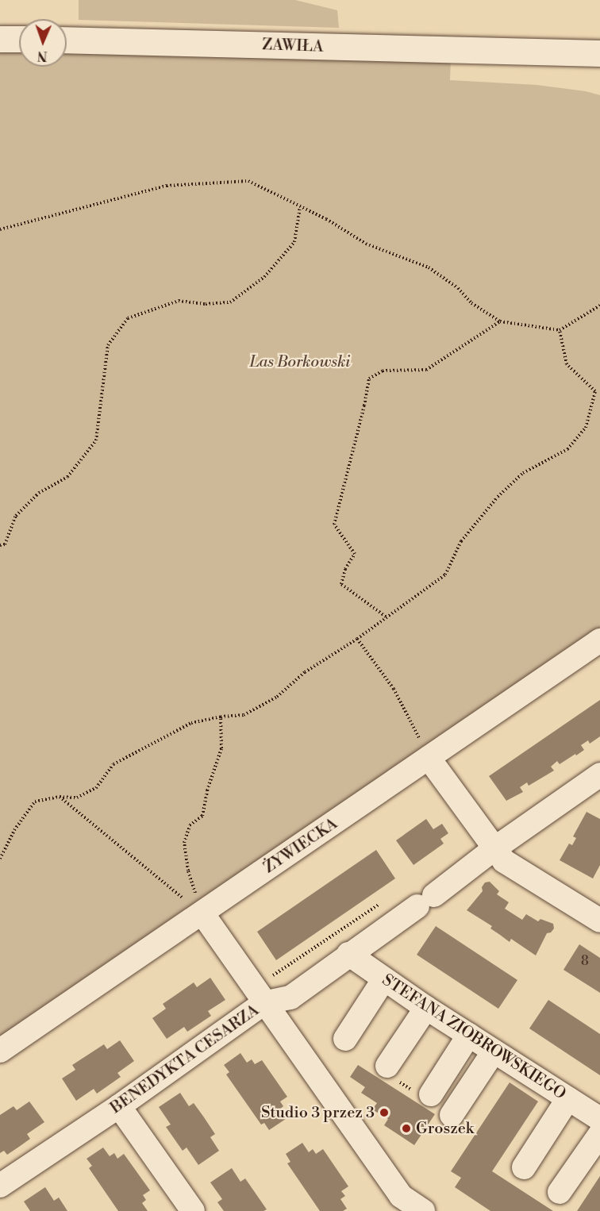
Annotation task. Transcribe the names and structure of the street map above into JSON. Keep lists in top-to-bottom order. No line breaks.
{"streets":{"street":["ZAWIŁA","ŻYWIECKA","STEFANA ZIOBROWSKIEGO","BENEDYKTA CESARZA"]},"crossings":[["STEFANA ZIOBROWSKIEGO","BENEDYKTA CESARZA"]],"parks":["Las Borkowski"],"places":["Studio 3 przez 3","Groszek"],"house_numbers":["8"],"north":"bottom"}
